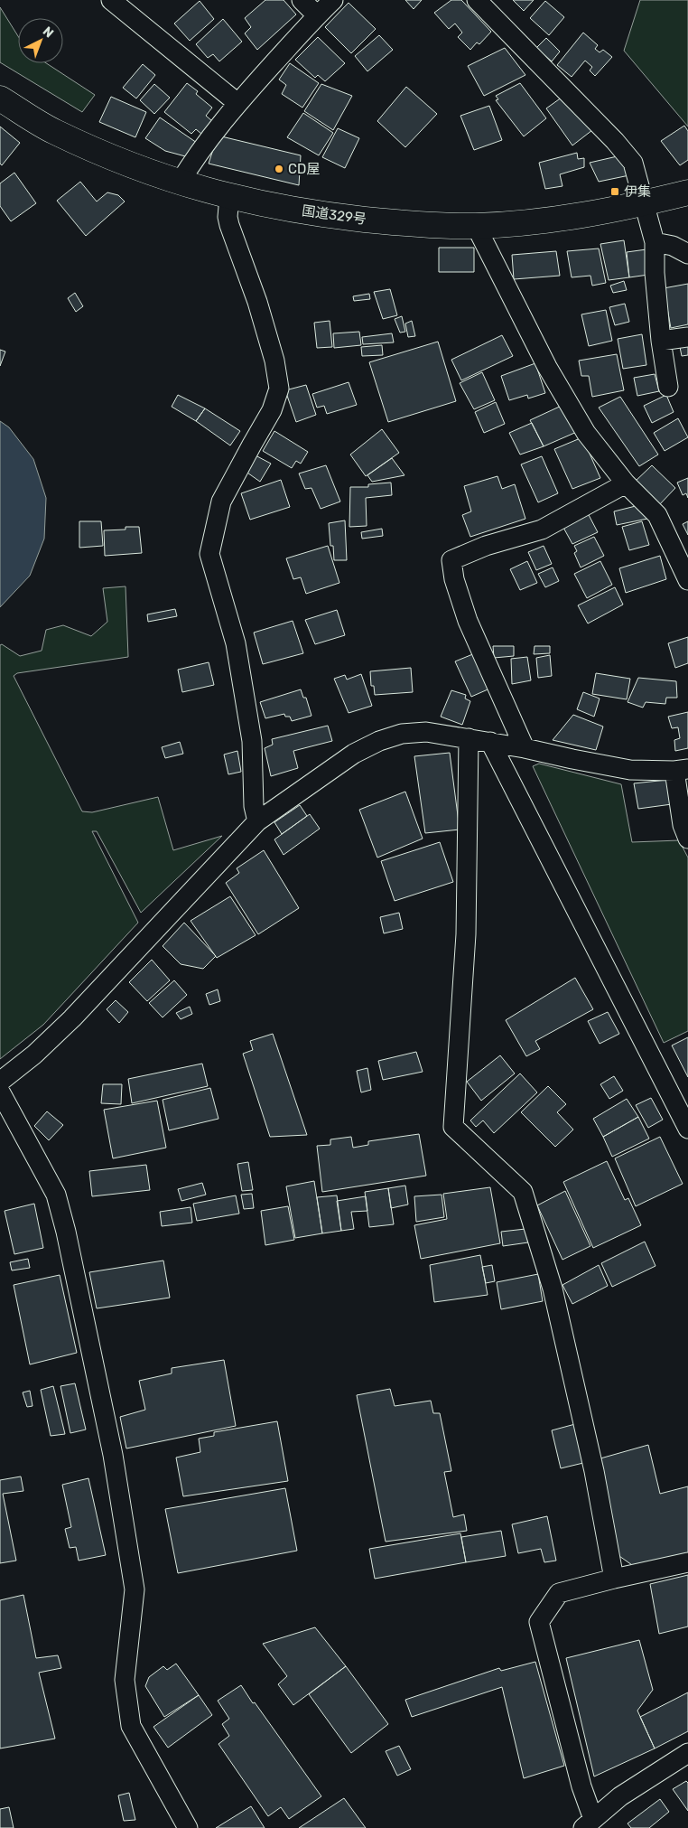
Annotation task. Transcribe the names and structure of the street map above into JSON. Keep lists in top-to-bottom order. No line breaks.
{"streets":{"highway":["国道329号"]},"places":{"other":["CD屋"],"transit":["伊集"]},"north":"top right"}
